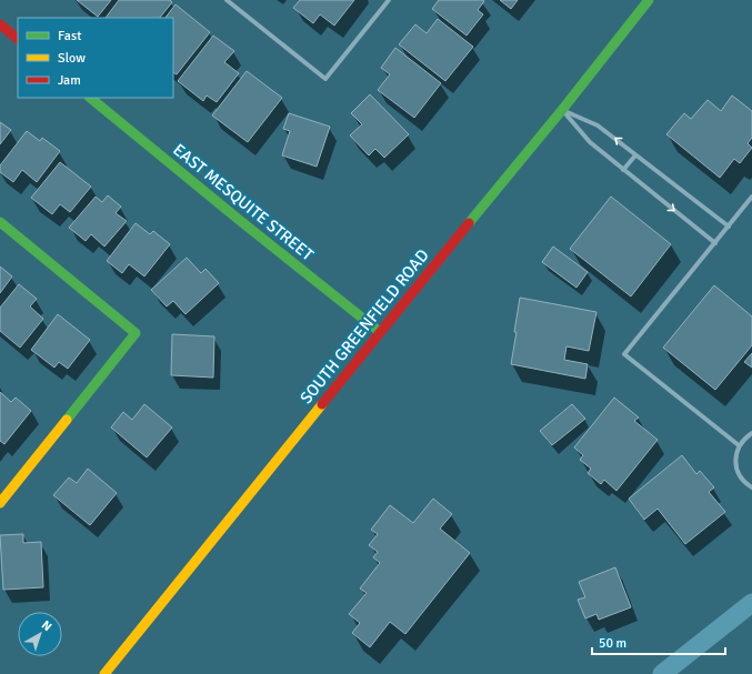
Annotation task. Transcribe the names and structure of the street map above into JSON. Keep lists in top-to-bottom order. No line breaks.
{"streets":{"main road":["EAST MESQUITE STREET","SOUTH GREENFIELD ROAD"]},"crossings":[["EAST MESQUITE STREET","SOUTH GREENFIELD ROAD"]],"legend":["Fast","Slow","Jam"],"scale_bar":"50 m","north":"top right"}
